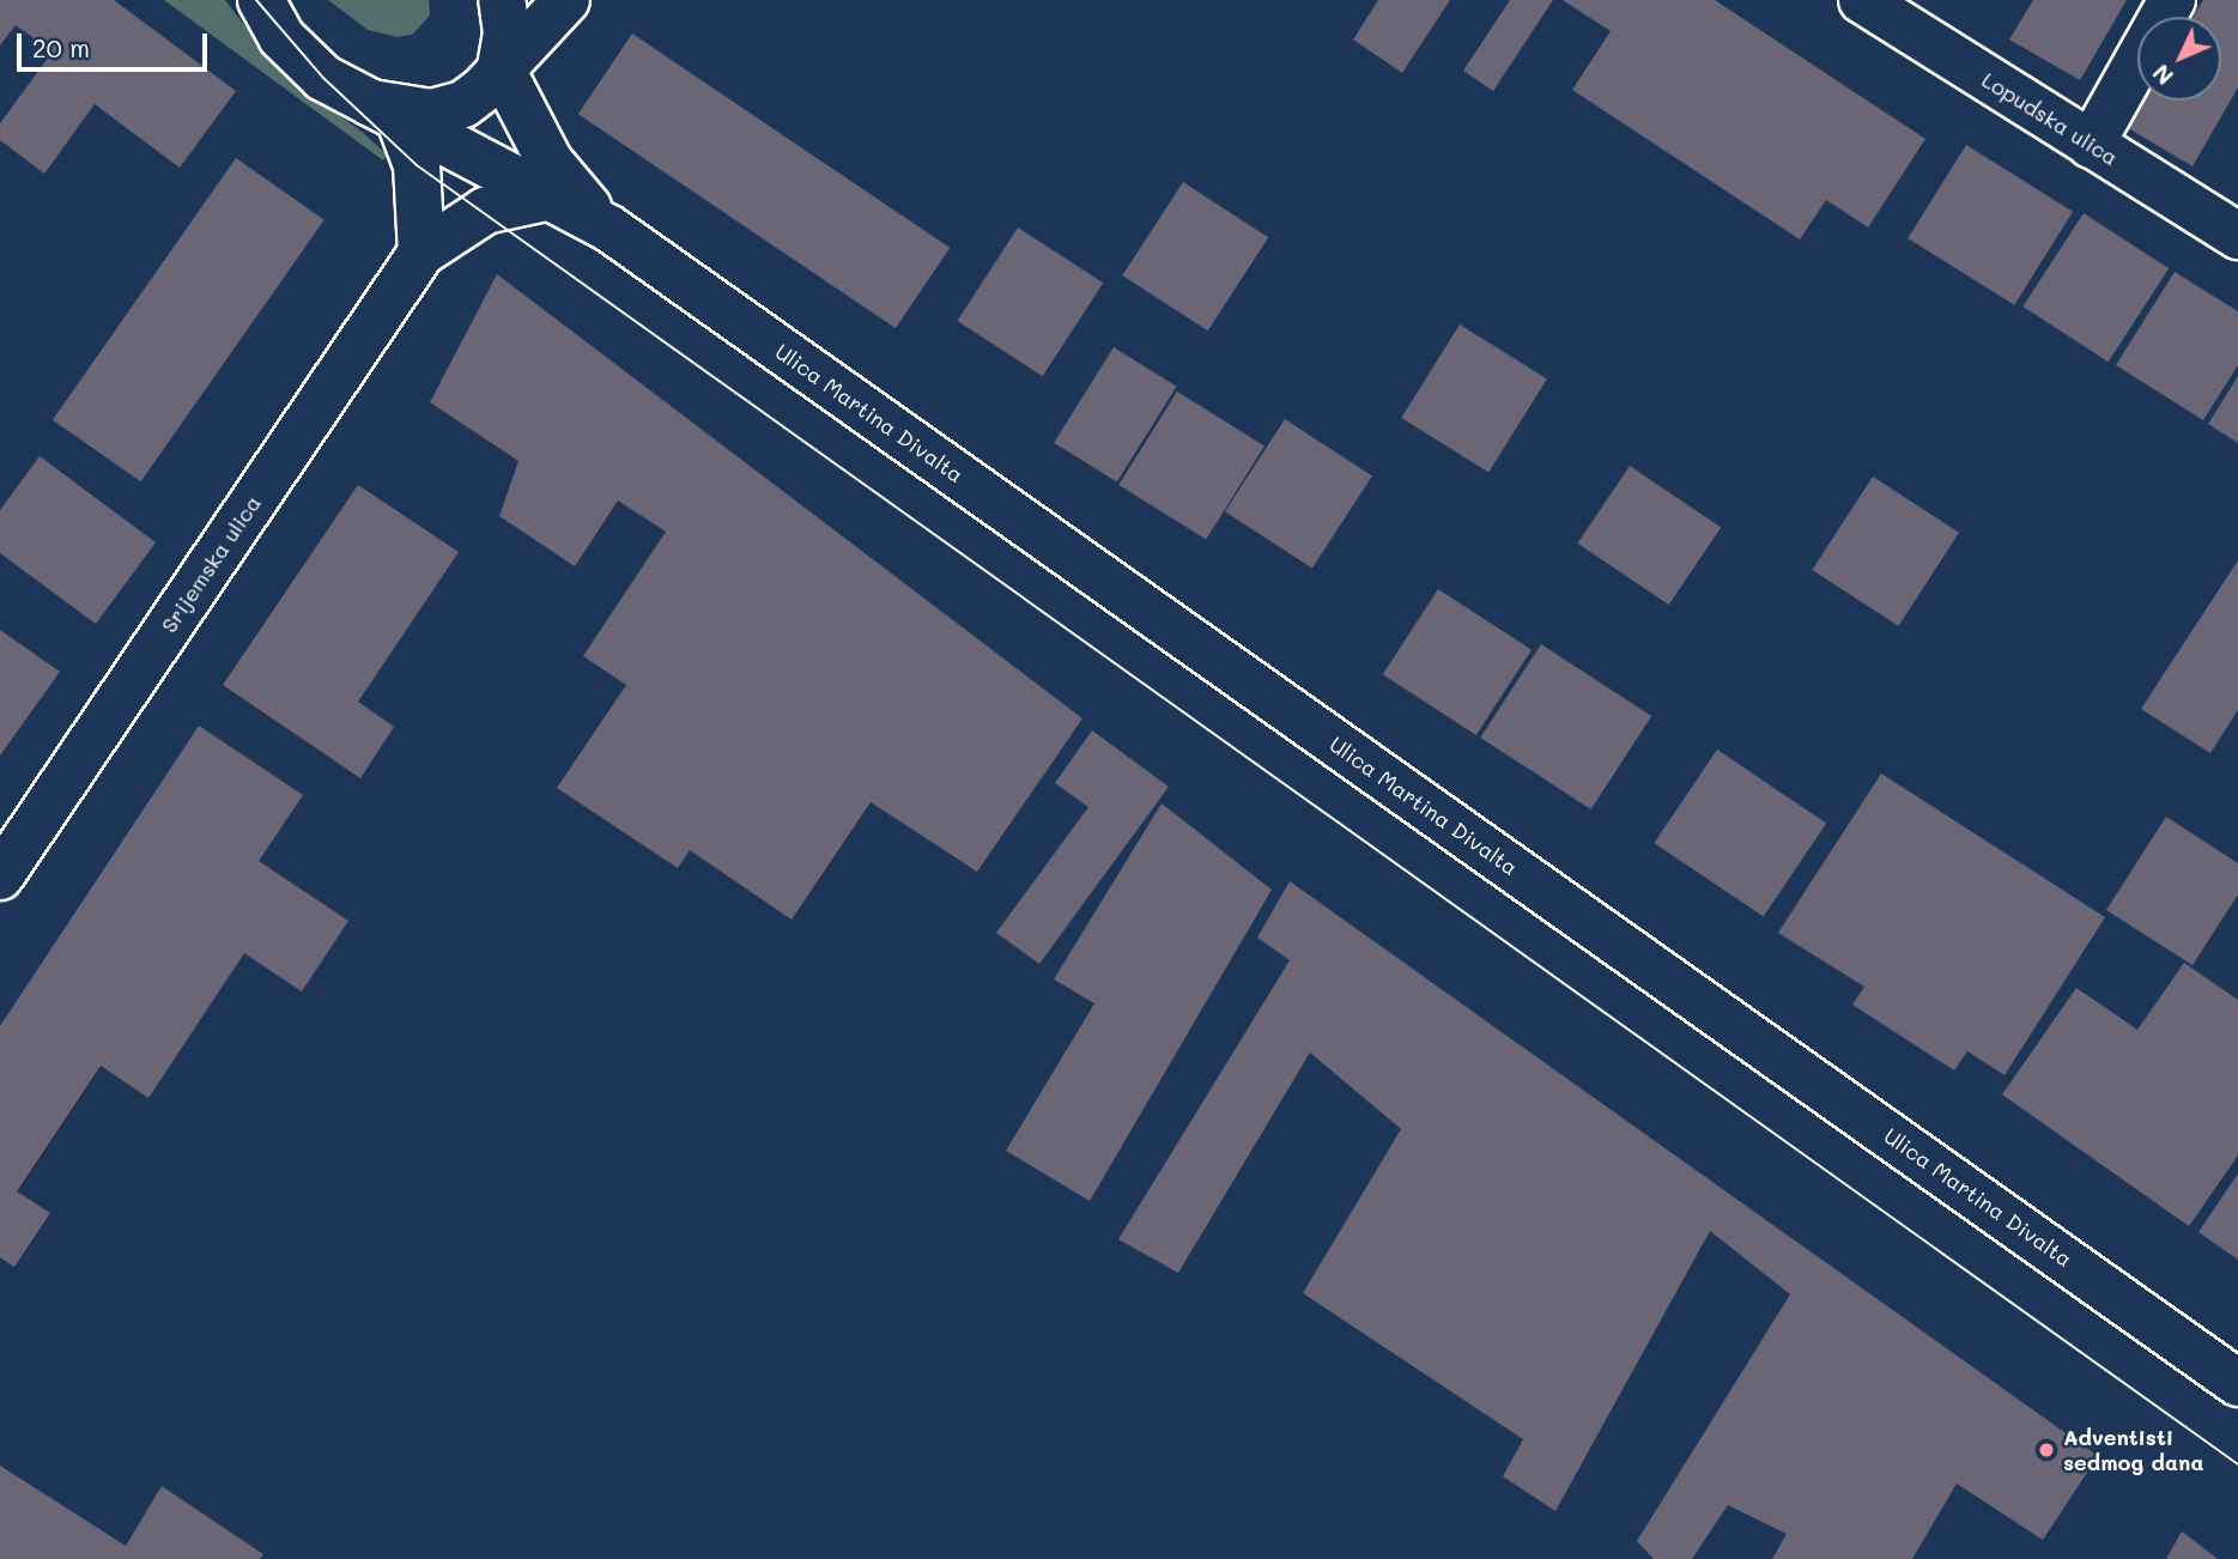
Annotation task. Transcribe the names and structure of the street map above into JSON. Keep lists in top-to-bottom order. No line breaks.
{"streets":{"street":["Lopudska ulica","Ulica Martina Divalta","Srijemska ulica"]},"crossings":[["Ulica Martina Divalta","Srijemska ulica"]],"places":["Adventisti sedmog dana"],"scale_bar":"20 m","north":"bottom left"}
